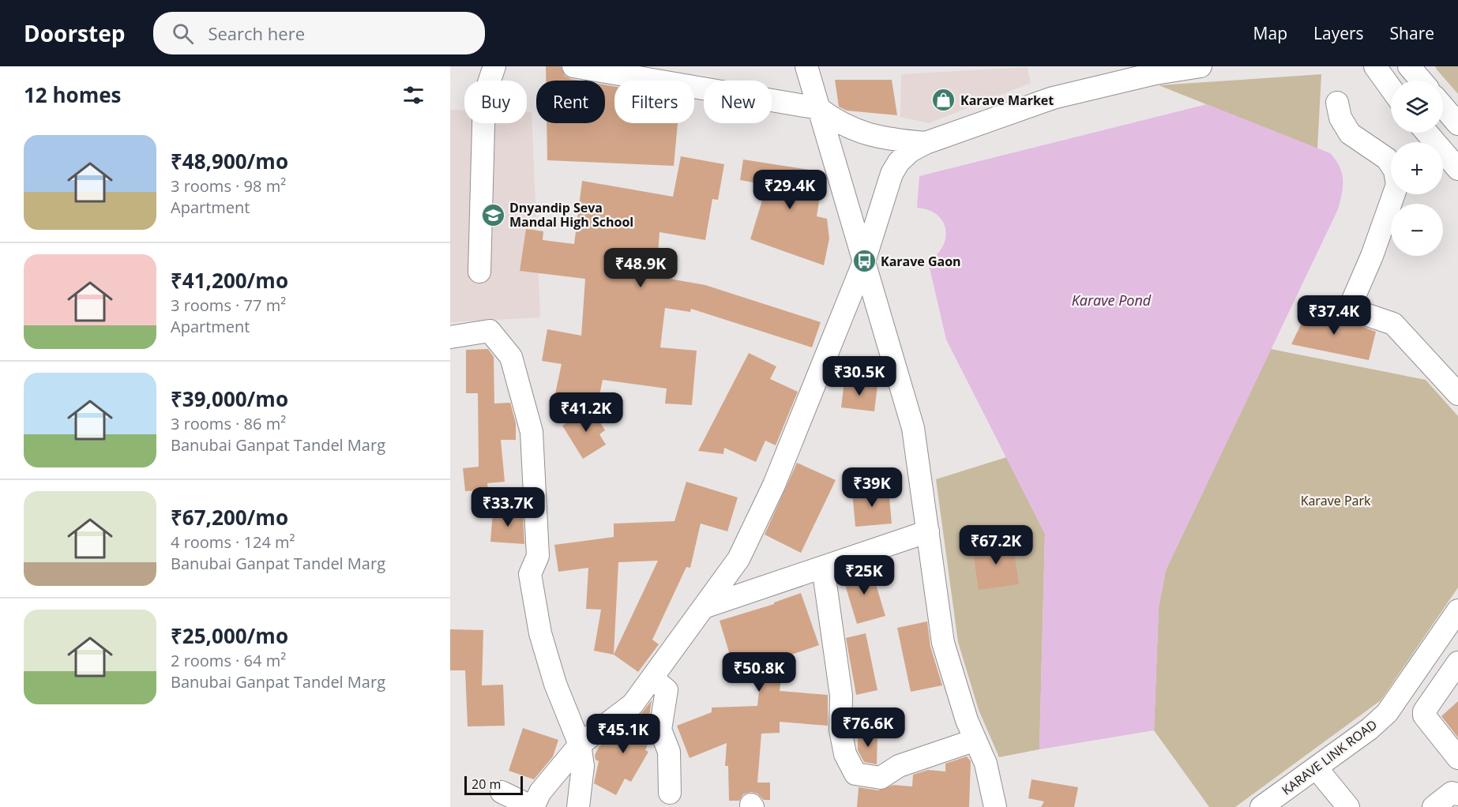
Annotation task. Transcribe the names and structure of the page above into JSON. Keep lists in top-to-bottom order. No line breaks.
{"streets":{"street":["KARAVE LINK ROAD"]},"water":["Karave Pond"],"parks":["Karave Park"],"places":{"shop":["Karave Market"],"school or university":["Dnyandip Seva Mandal High School"],"bus stop":["Karave Gaon"]},"scale_bar":"20 m","page":{"header":"Doorstep","search":"Search here","nav":["Map","Layers","Share"],"heading":"12 homes","map_buttons":["+","−"],"chip":["Buy","Rent","Filters","New"],"list":[{"name":"₹48,900/mo","note":"3 rooms · 98 m² · Apartment"},{"name":"₹41,200/mo","note":"3 rooms · 77 m² · Apartment"},{"name":"₹39,000/mo","note":"3 rooms · 86 m² · Banubai Ganpat Tandel Marg"},{"name":"₹67,200/mo","note":"4 rooms · 124 m² · Banubai Ganpat Tandel Marg"},{"name":"₹25,000/mo","note":"2 rooms · 64 m² · Banubai Ganpat Tandel Marg"}],"price":["₹29.4K","₹48.9K","₹37.4K","₹30.5K","₹41.2K","₹39K","₹33.7K","₹67.2K","₹25K","₹50.8K","₹76.6K","₹45.1K"],"scale":"20 m"}}
